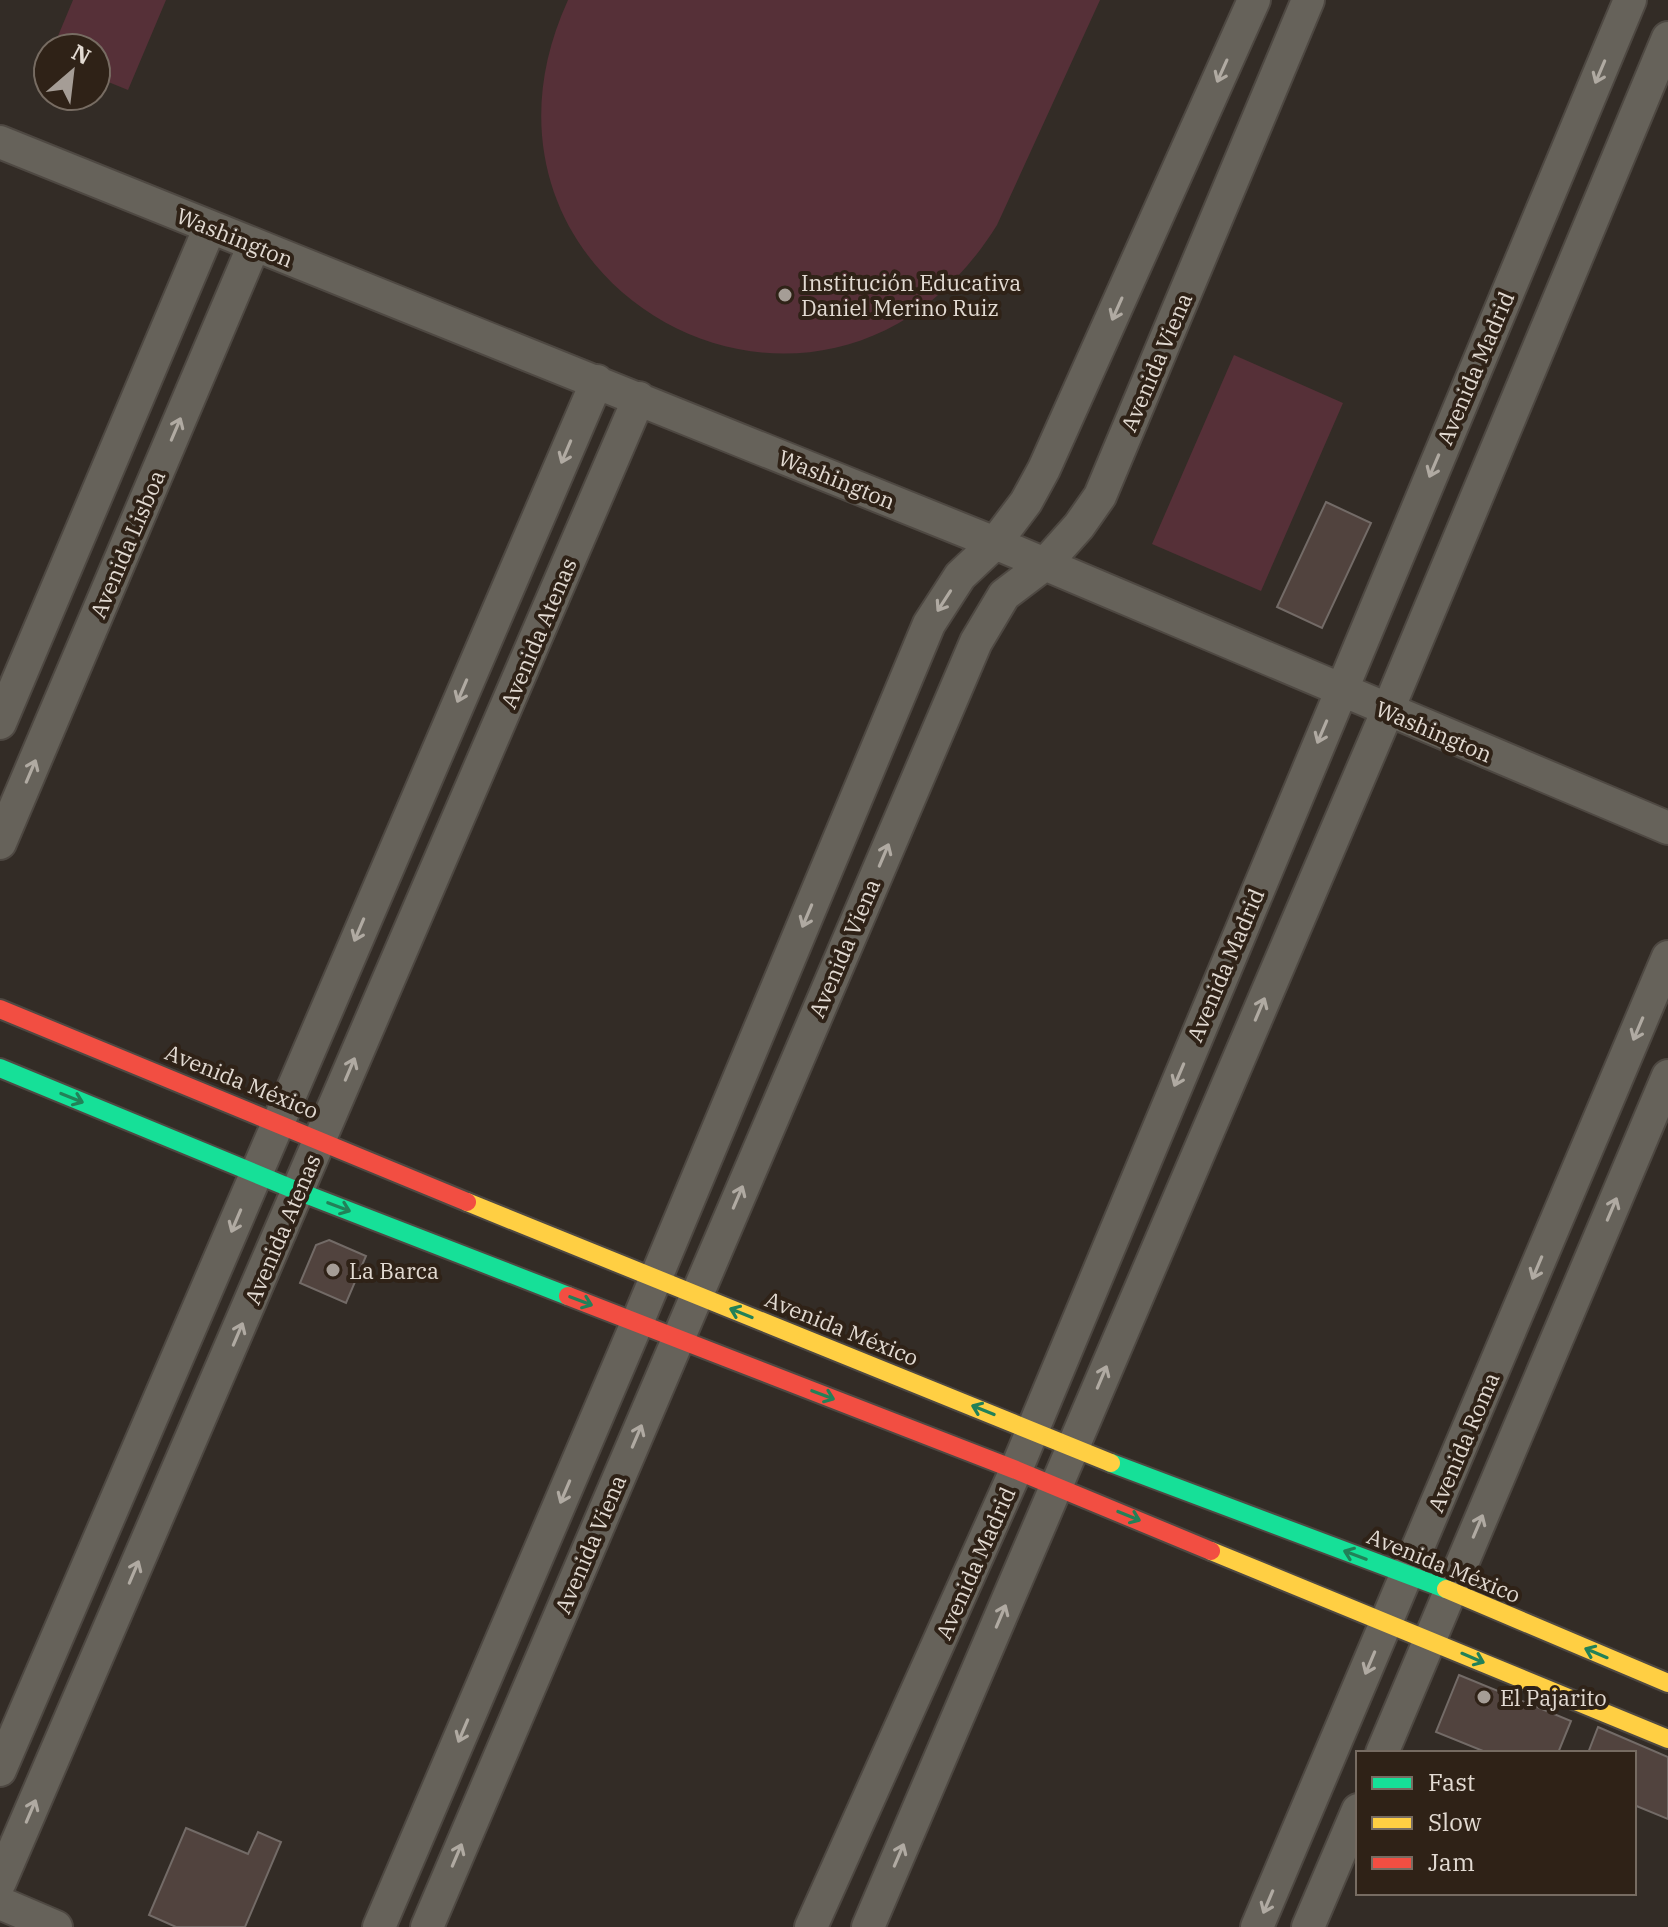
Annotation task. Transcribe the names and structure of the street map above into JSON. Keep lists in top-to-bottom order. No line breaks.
{"streets":{"street":["Washington","Avenida Viena","Avenida Madrid","Avenida Lisboa","Avenida Atenas","Avenida México","Avenida Roma"]},"crossings":[["Washington","Avenida Viena"],["Washington","Avenida Madrid"],["Washington","Avenida Lisboa"],["Washington","Avenida Atenas"],["Avenida Viena","Avenida México"],["Avenida Madrid","Avenida México"],["Avenida Atenas","Avenida México"],["Avenida México","Avenida Roma"]],"places":["Institución Educativa Daniel Merino Ruiz","La Barca","El Pajarito"],"legend":["Fast","Slow","Jam"],"north":"top right"}
